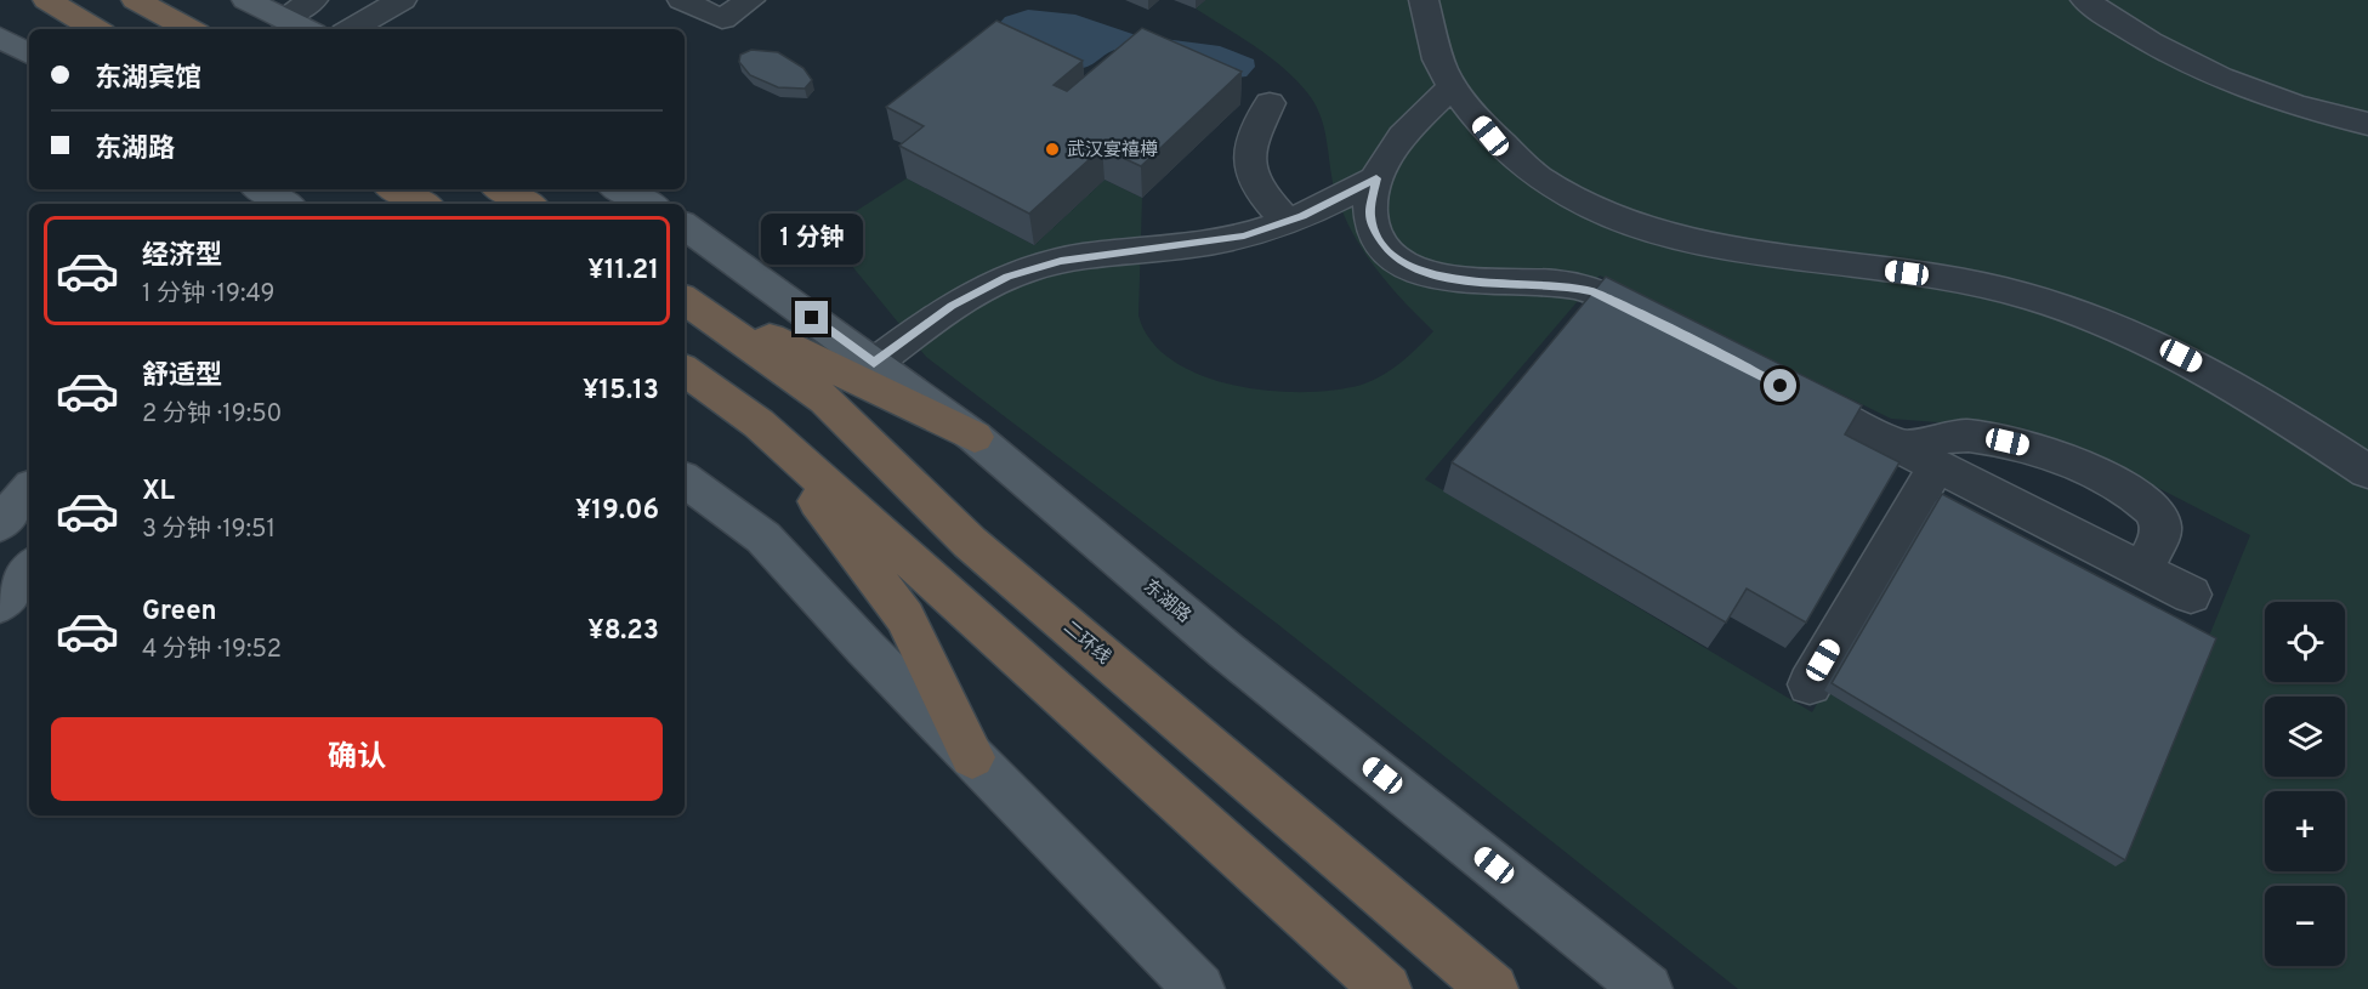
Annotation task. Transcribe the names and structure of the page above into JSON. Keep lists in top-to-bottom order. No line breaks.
{"streets":{"highway":["二环线"],"main road":["东湖路"]},"places":["武汉宴·禧樽"],"page":{"banner":["东湖宾馆","东湖路"],"bubble":"1 分钟","list":[{"name":"经济型","note":"1 分钟 · 19:49","value":"¥11.21"},{"name":"舒适型","note":"2 分钟 · 19:50","value":"¥15.13"},{"name":"XL","note":"3 分钟 · 19:51","value":"¥19.06"},{"name":"Green","note":"4 分钟 · 19:52","value":"¥8.23"}],"map_buttons":["+","−"],"buttons":"确认"}}
